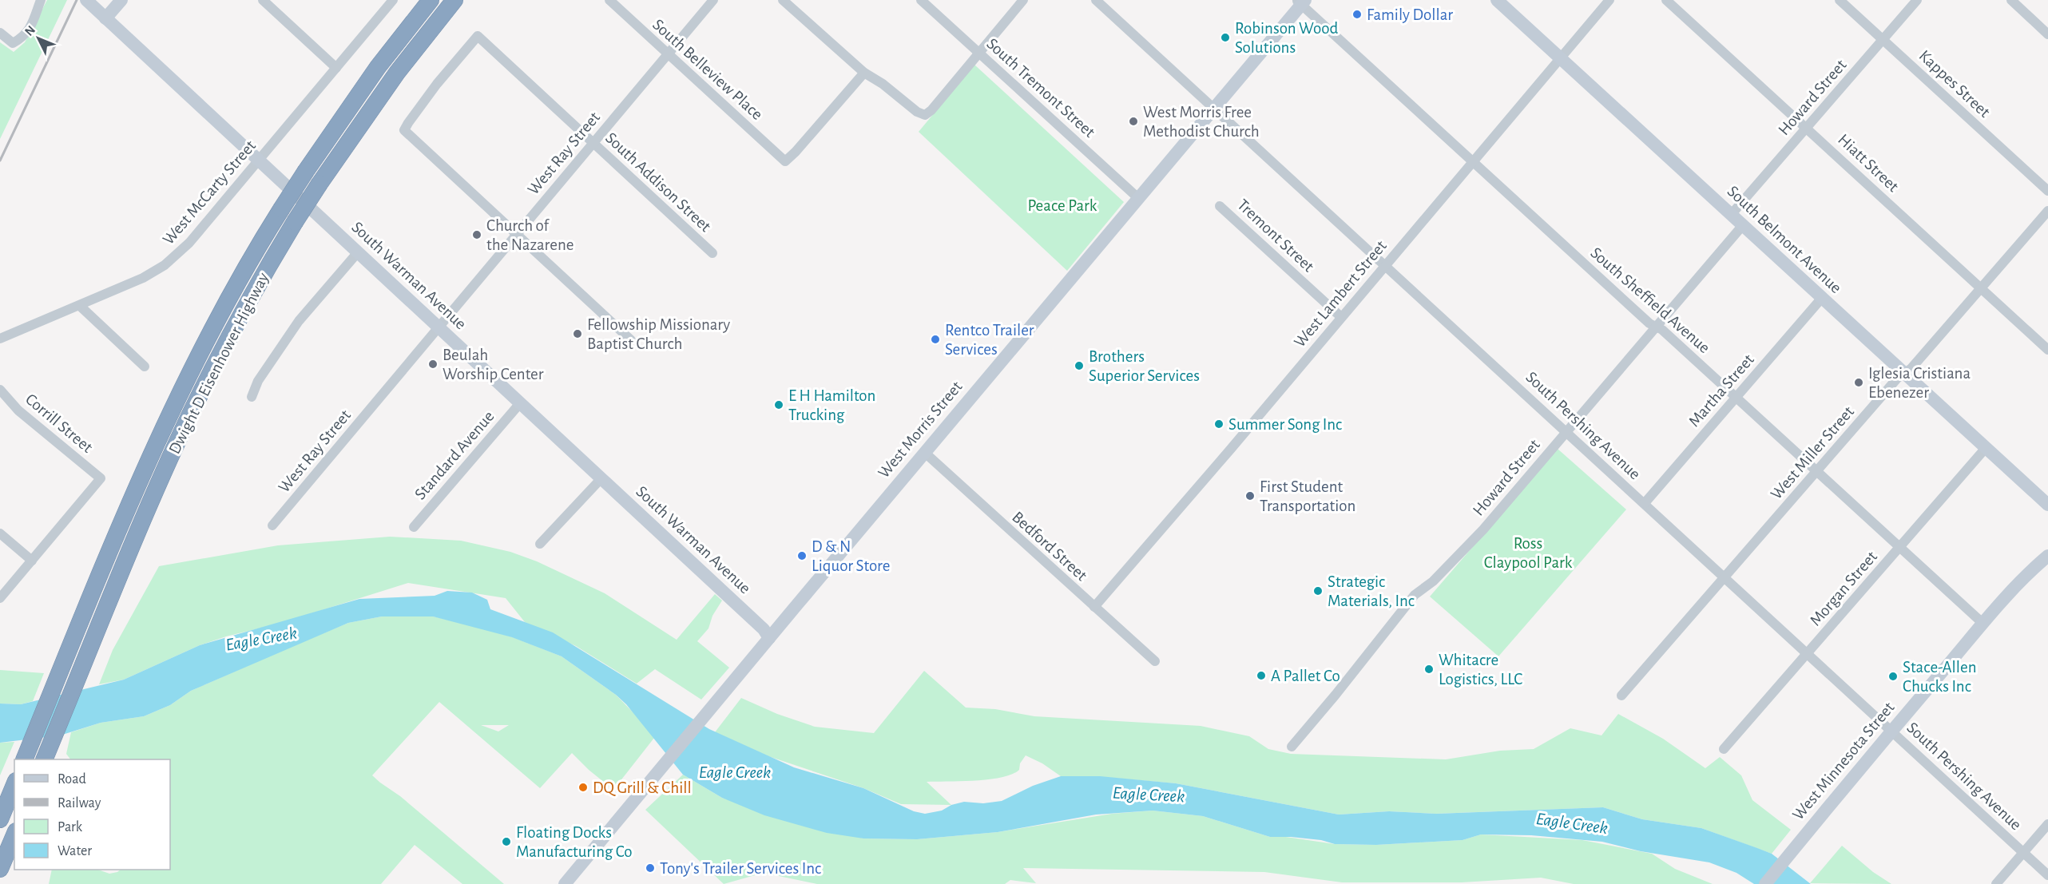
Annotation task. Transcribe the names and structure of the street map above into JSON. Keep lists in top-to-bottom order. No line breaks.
{"streets":{"highway":["Dwight D Eisenhower Highway"],"main road":["South Belmont Avenue","South Warman Avenue","West Morris Street","West Minnesota Street"],"street":["South Belleview Place","Kappes Street","South Tremont Street","Howard Street","West Ray Street","Hiatt Street","South Addison Street","West McCarty Street","Tremont Street","West Lambert Street","South Sheffield Avenue","Martha Street","Corrill Street","South Pershing Avenue","West Miller Street","Standard Avenue","Bedford Street","Morgan Street"]},"crossings":[["South Belleview Place","West Ray Street"],["Kappes Street","Howard Street"],["South Tremont Street","West Morris Street"],["Howard Street","Hiatt Street"],["Howard Street","South Belmont Avenue"],["Howard Street","South Sheffield Avenue"],["Howard Street","South Pershing Avenue"],["West Ray Street","South Addison Street"],["West Ray Street","South Warman Avenue"],["Hiatt Street","West Miller Street"],["West McCarty Street","South Warman Avenue"],["Tremont Street","West Lambert Street"],["South Belmont Avenue","West Lambert Street"],["South Belmont Avenue","Martha Street"],["South Belmont Avenue","West Miller Street"],["South Belmont Avenue","Morgan Street"],["South Warman Avenue","West Morris Street"],["South Warman Avenue","Standard Avenue"],["West Lambert Street","South Sheffield Avenue"],["West Lambert Street","South Pershing Avenue"],["West Lambert Street","Bedford Street"],["South Sheffield Avenue","Martha Street"],["South Sheffield Avenue","West Morris Street"],["South Sheffield Avenue","West Miller Street"],["South Sheffield Avenue","Morgan Street"],["South Sheffield Avenue","West Minnesota Street"],["Martha Street","South Pershing Avenue"],["South Pershing Avenue","West Morris Street"],["South Pershing Avenue","West Miller Street"],["South Pershing Avenue","Morgan Street"],["South Pershing Avenue","West Minnesota Street"],["West Morris Street","Bedford Street"]],"water":["Eagle Creek"],"parks":["Peace Park","Ross Claypool Park"],"places":["Family Dollar","Robinson Wood Solutions","West Morris Free Methodist Church","Church of the Nazarene","Fellowship Missionary Baptist Church","Rentco Trailer Services","Beulah Worship Center","Brothers Superior Services","Iglesia Cristiana Ebenezer","E H Hamilton Trucking","Summer Song Inc","First Student Transportation","D & N Liquor Store","Strategic Materials, Inc","Whitacre Logistics, LLC","A Pallet Co","Stace-Allen Chucks Inc","DQ Grill & Chill","Floating Docks Manufacturing Co","Tony's Trailer Services Inc"],"legend":["Road","Railway","Park","Water"],"north":"top left"}
